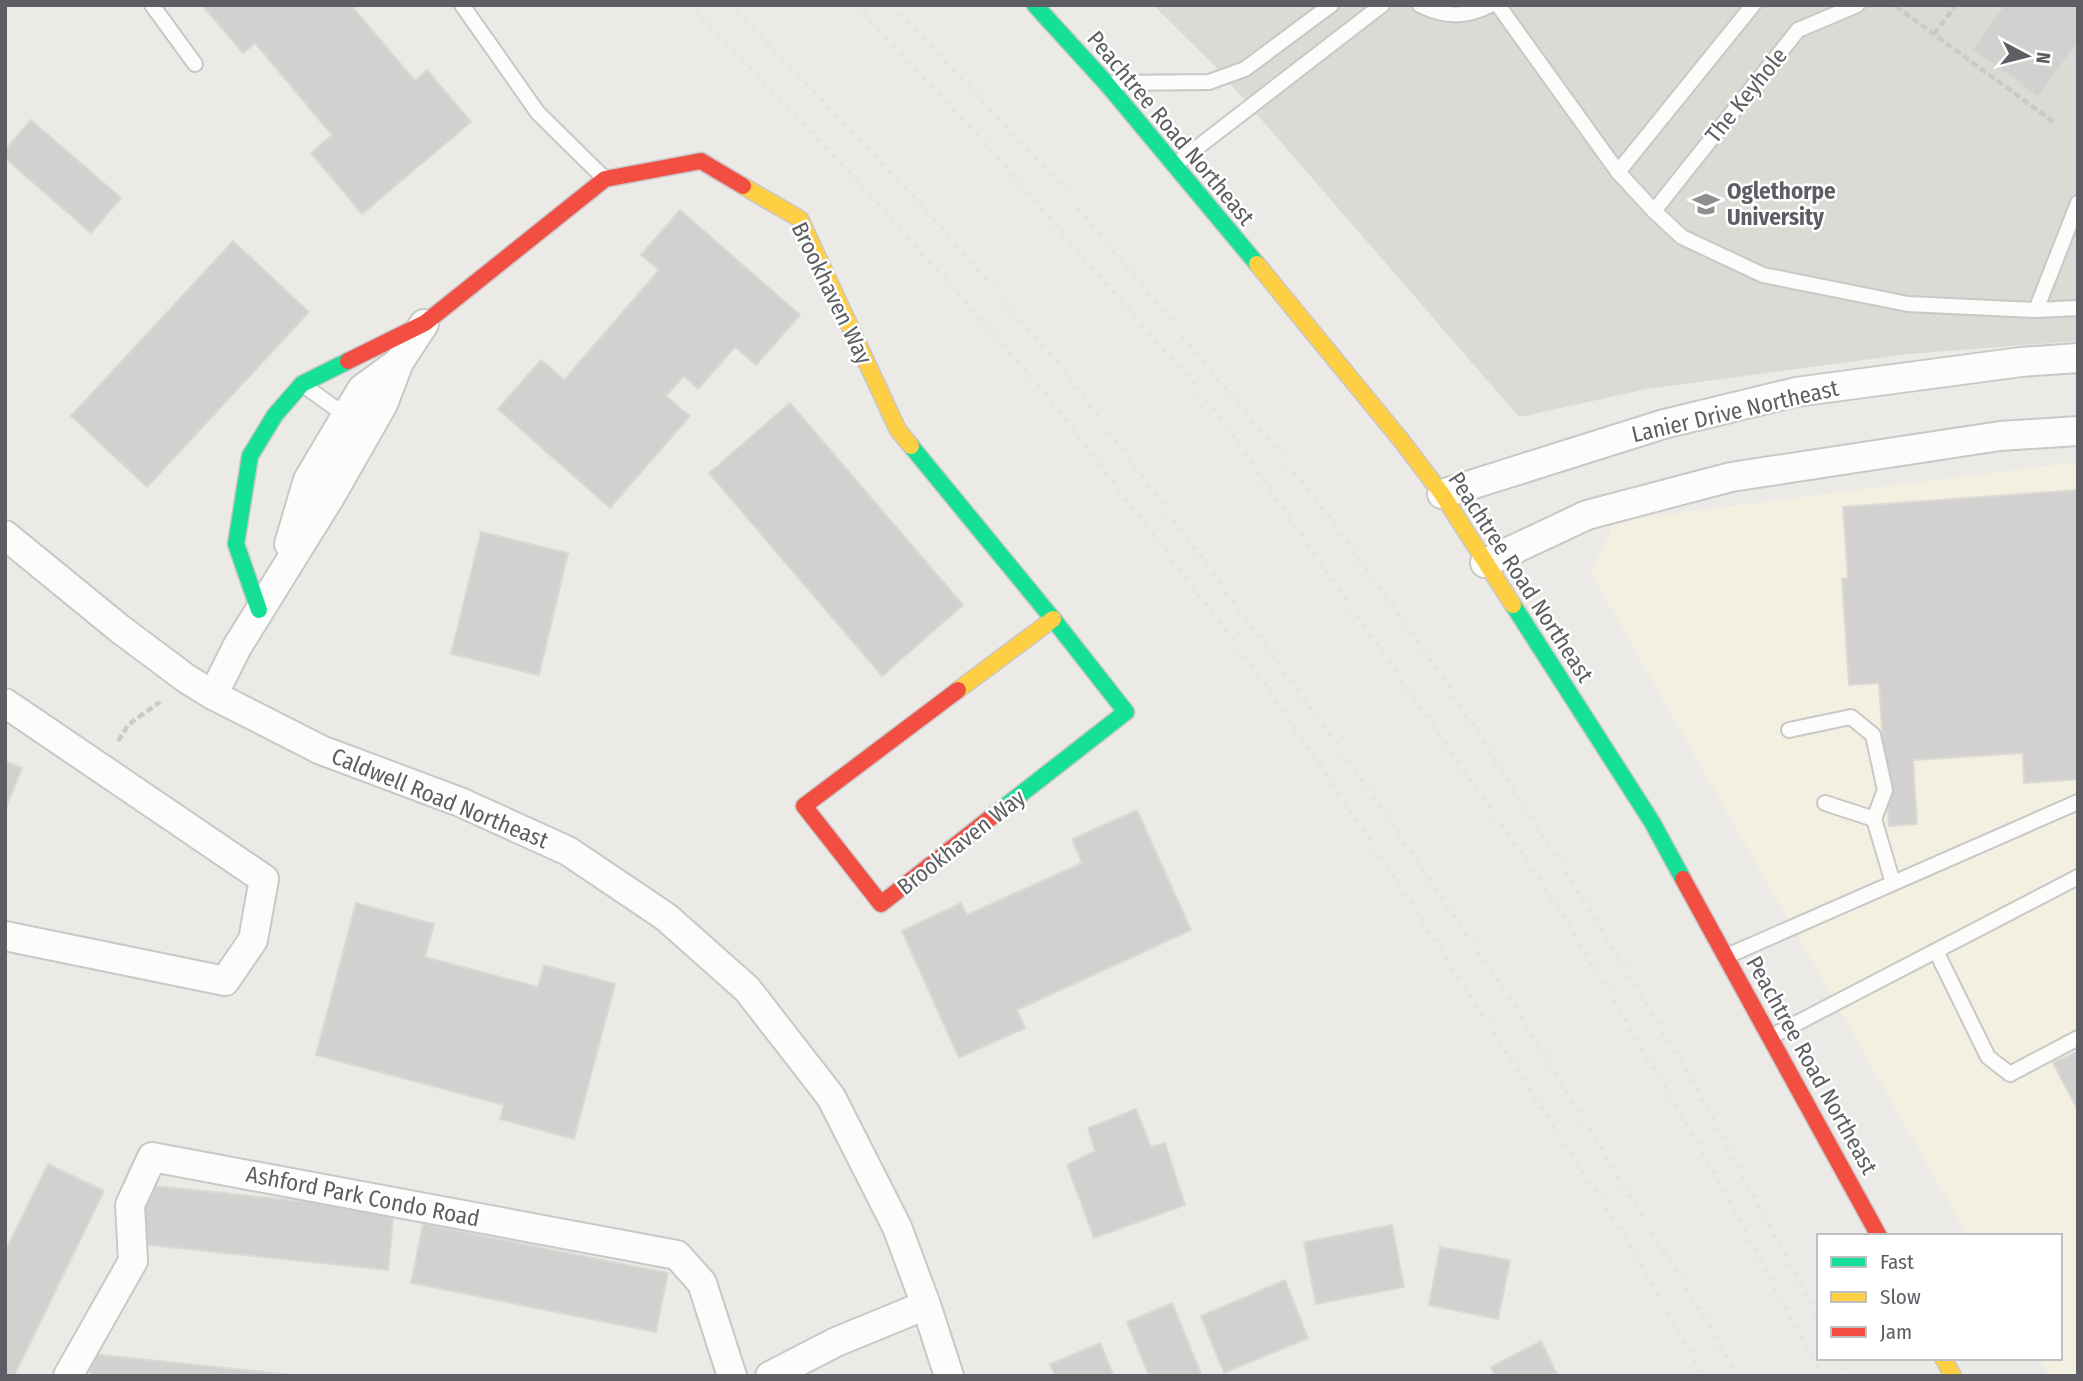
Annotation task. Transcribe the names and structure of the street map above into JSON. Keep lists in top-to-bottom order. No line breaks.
{"streets":{"main road":["Peachtree Road Northeast","Brookhaven Way"],"street":["Lanier Drive Northeast","Caldwell Road Northeast","Ashford Park Condo Road"],"lane":["The Keyhole"]},"crossings":[["Peachtree Road Northeast","Lanier Drive Northeast"],["Brookhaven Way","Caldwell Road Northeast"]],"places":{"school or university":["Oglethorpe University"]},"legend":["Fast","Slow","Jam"],"north":"right"}
